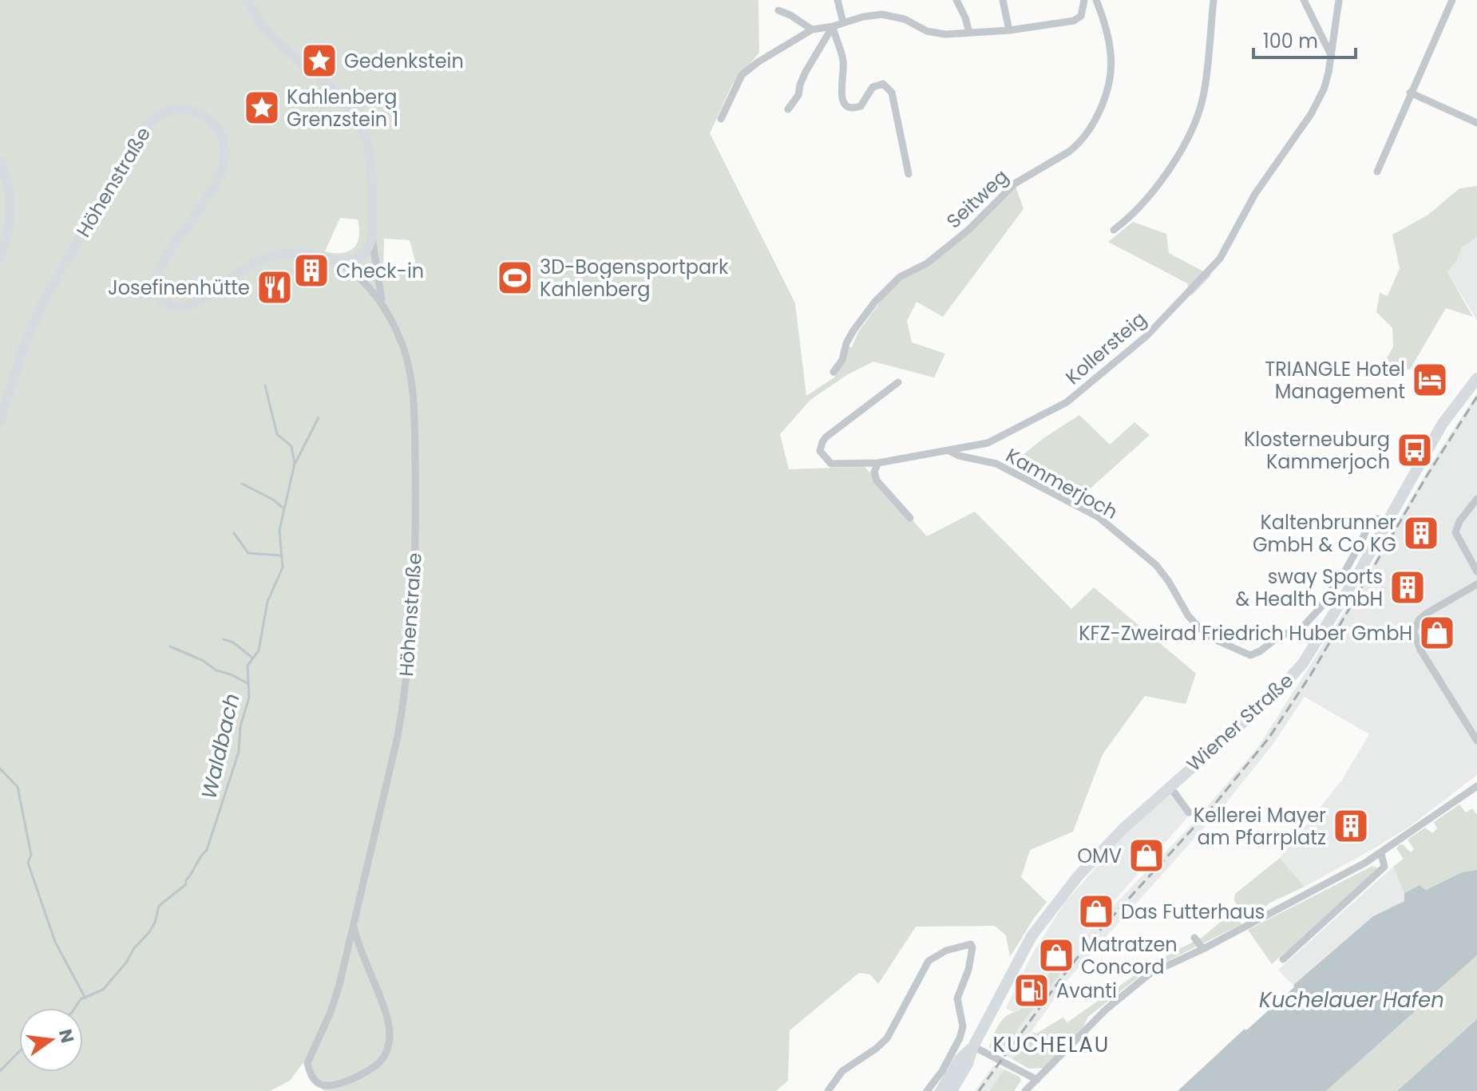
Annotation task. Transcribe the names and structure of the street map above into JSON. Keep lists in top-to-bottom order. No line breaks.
{"streets":{"main road":["Wiener Straße"],"street":["Höhenstraße","Seitweg","Kollersteig","Kammerjoch"]},"crossings":[["Kollersteig","Kammerjoch"],["Kammerjoch","Wiener Straße"]],"districts":["KUCHELAU"],"water":["Waldbach","Kuchelauer Hafen"],"places":{"place":["Gedenkstein","Kahlenberg Grenzstein 1"],"building":["Check-in","Kaltenbrunner GmbH & Co KG","sway Sports & Health GmbH","Kellerei Mayer am Pfarrplatz"],"sports":["3D-Bogensportpark Kahlenberg"],"restaurant":["Josefinenhütte"],"hotel":["TRIANGLE Hotel Management"],"bus stop":["Klosterneuburg Kammerjoch"],"shop":["KFZ-Zweirad Friedrich Huber GmbH","OMV","Das Futterhaus","Matratzen Concord"],"fuel station":["Avanti"]},"scale_bar":"100 m","north":"right"}
